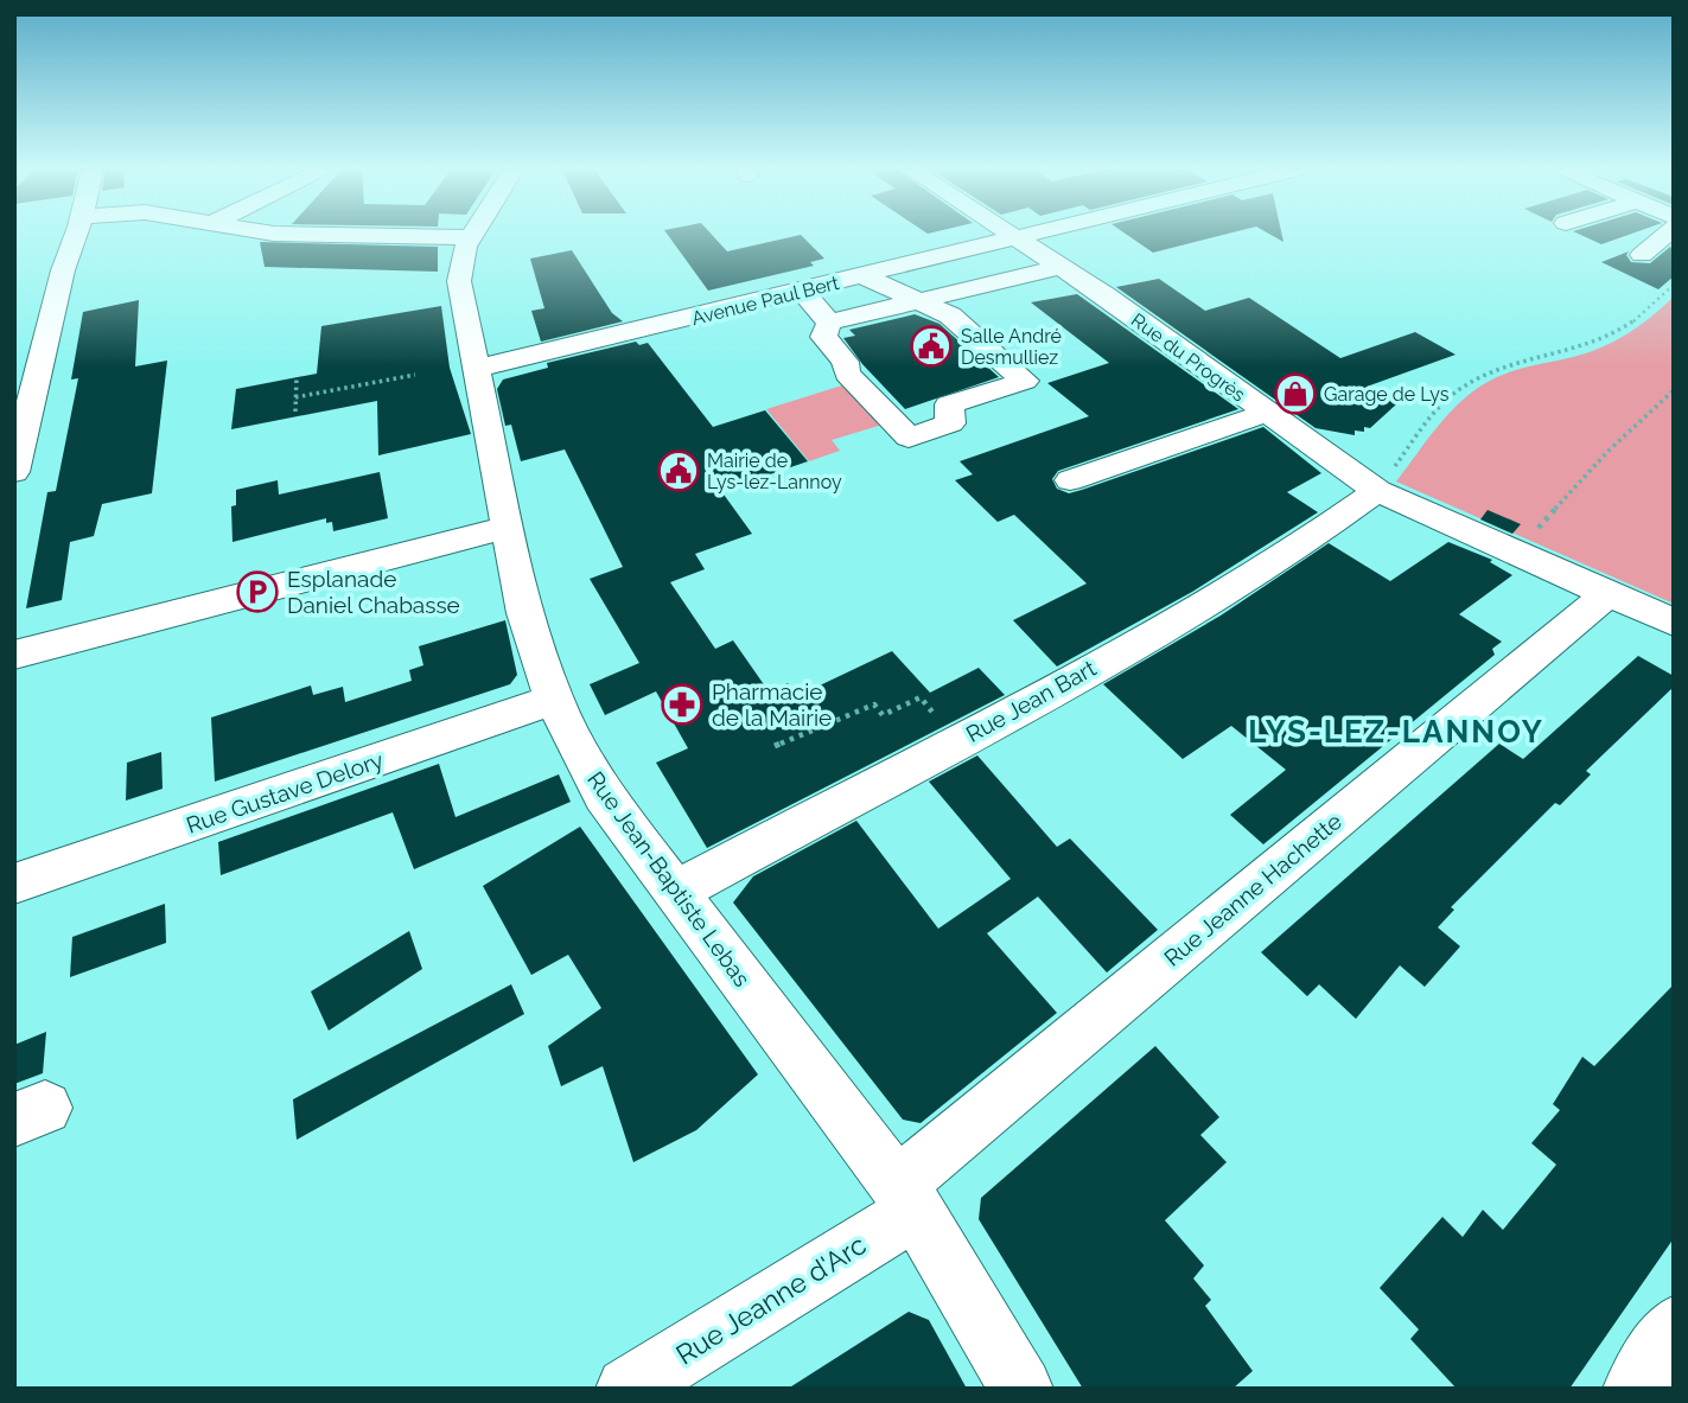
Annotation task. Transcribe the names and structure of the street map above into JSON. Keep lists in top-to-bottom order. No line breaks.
{"streets":{"street":["Avenue Paul Bert","Rue du Progrès","Rue Jean Bart","Rue Gustave Delory","Rue Jean-Baptiste Lebas","Rue Jeanne Hachette","Rue Jeanne d'Arc"]},"crossings":[["Avenue Paul Bert","Rue du Progrès"],["Avenue Paul Bert","Rue Jean-Baptiste Lebas"],["Rue du Progrès","Rue Jean Bart"],["Rue du Progrès","Rue Jeanne Hachette"],["Rue Jean Bart","Rue Jean-Baptiste Lebas"],["Rue Gustave Delory","Rue Jean-Baptiste Lebas"],["Rue Jean-Baptiste Lebas","Rue Jeanne Hachette"],["Rue Jean-Baptiste Lebas","Rue Jeanne d'Arc"],["Rue Jeanne Hachette","Rue Jeanne d'Arc"]],"districts":["LYS-LEZ-LANNOY"],"places":{"public building":["Salle André Desmulliez","Mairie de Lys-lez-Lannoy"],"shop":["Garage de Lys"],"parking":["Esplanade Daniel Chabasse"],"pharmacy":["Pharmacie de la Mairie"]}}
